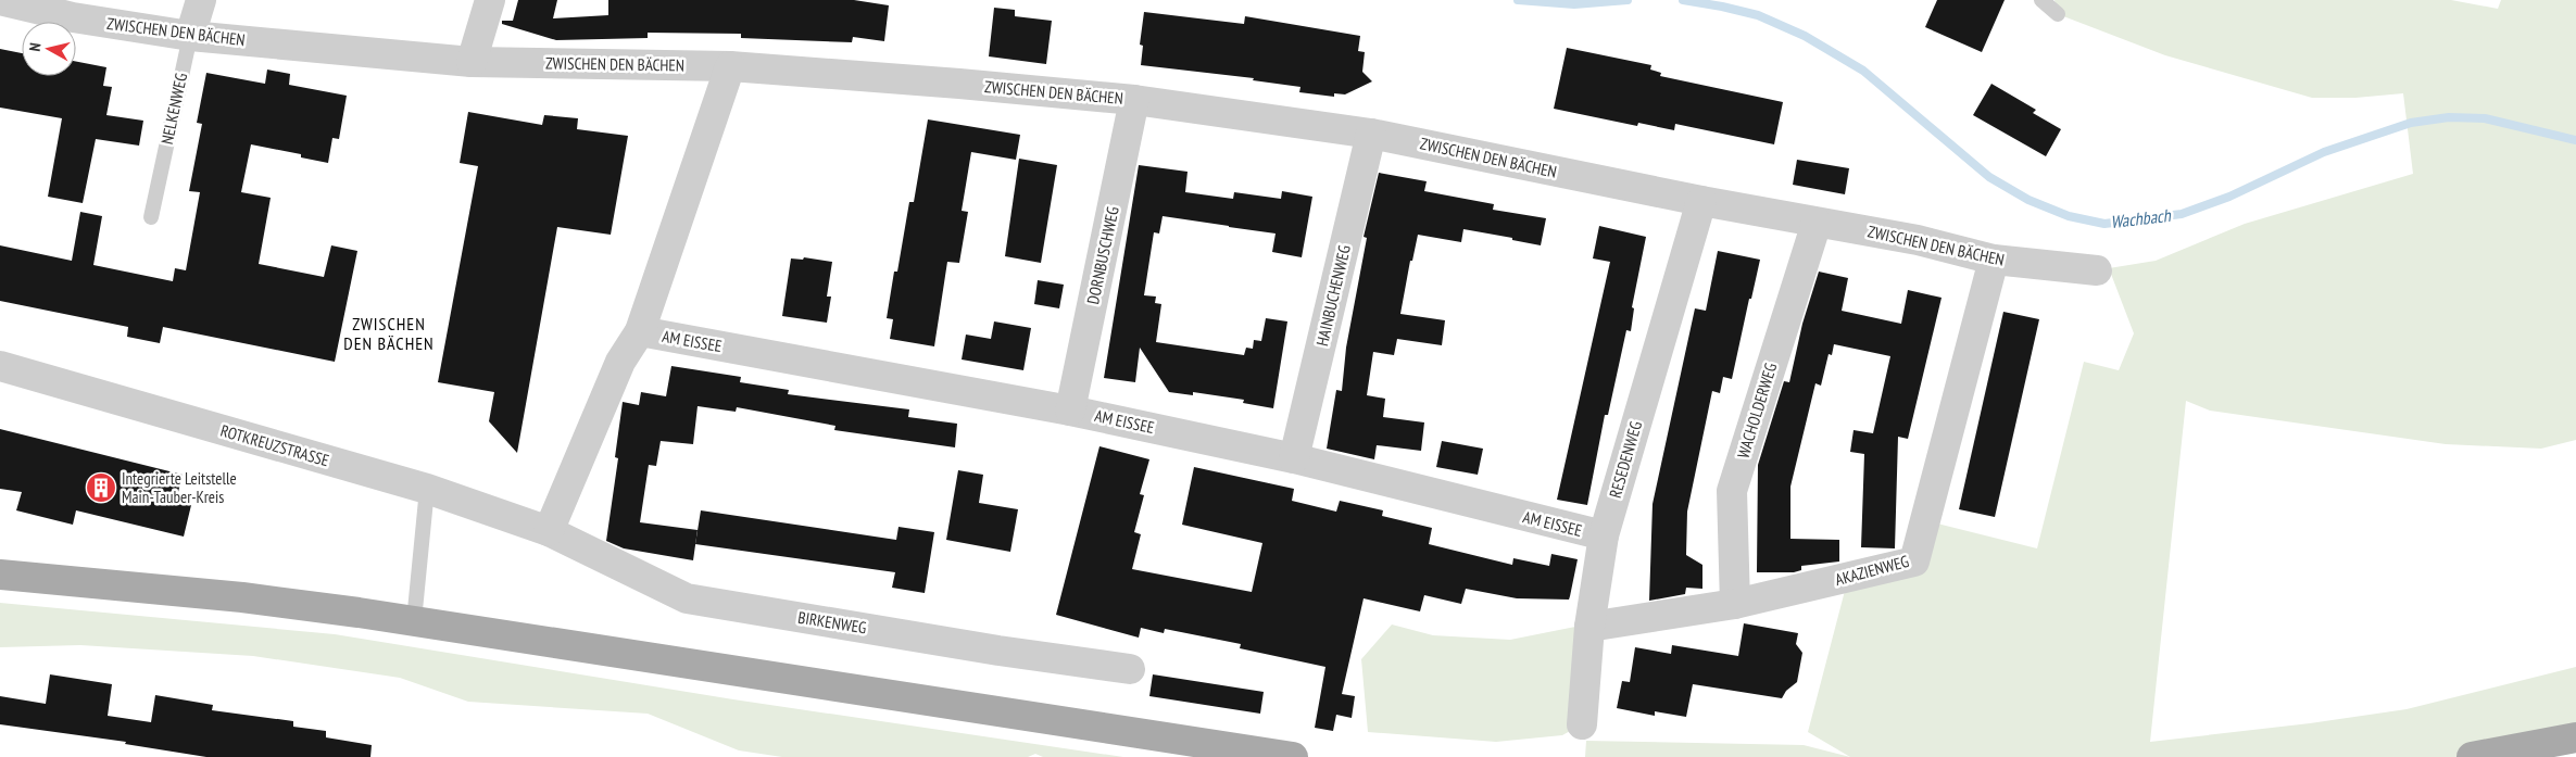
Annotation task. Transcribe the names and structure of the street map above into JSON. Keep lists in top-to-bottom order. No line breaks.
{"streets":{"street":["ZWISCHEN DEN BÄCHEN","NELKENWEG","DORNBUSCHWEG","HAINBUCHENWEG","AM EISSEE","WACHOLDERWEG","ROTKREUZSTRASSE","RESEDENWEG","AKAZIENWEG","BIRKENWEG"]},"crossings":[["ZWISCHEN DEN BÄCHEN","NELKENWEG"],["ZWISCHEN DEN BÄCHEN","DORNBUSCHWEG"],["ZWISCHEN DEN BÄCHEN","HAINBUCHENWEG"],["ZWISCHEN DEN BÄCHEN","AM EISSEE"],["ZWISCHEN DEN BÄCHEN","WACHOLDERWEG"],["ZWISCHEN DEN BÄCHEN","RESEDENWEG"],["ZWISCHEN DEN BÄCHEN","AKAZIENWEG"],["DORNBUSCHWEG","AM EISSEE"],["HAINBUCHENWEG","AM EISSEE"],["AM EISSEE","ROTKREUZSTRASSE"],["AM EISSEE","RESEDENWEG"],["AM EISSEE","BIRKENWEG"],["WACHOLDERWEG","AKAZIENWEG"],["ROTKREUZSTRASSE","BIRKENWEG"],["RESEDENWEG","AKAZIENWEG"]],"districts":["ZWISCHEN DEN BÄCHEN"],"water":["Wachbach"],"places":{"building":["Integrierte Leitstelle Main-Tauber-Kreis"]},"north":"left"}
